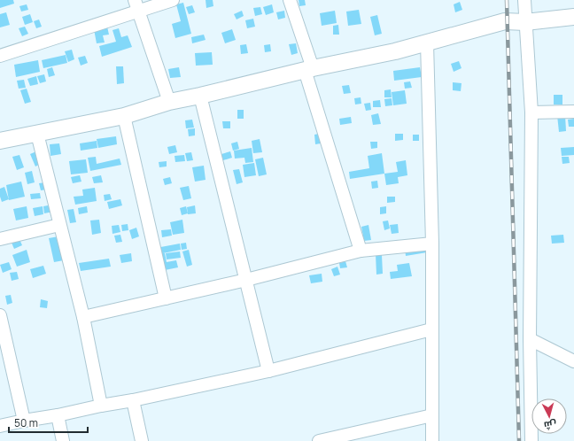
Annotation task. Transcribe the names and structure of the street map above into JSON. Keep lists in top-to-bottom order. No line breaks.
{"scale_bar":"50 m","north":"bottom"}
